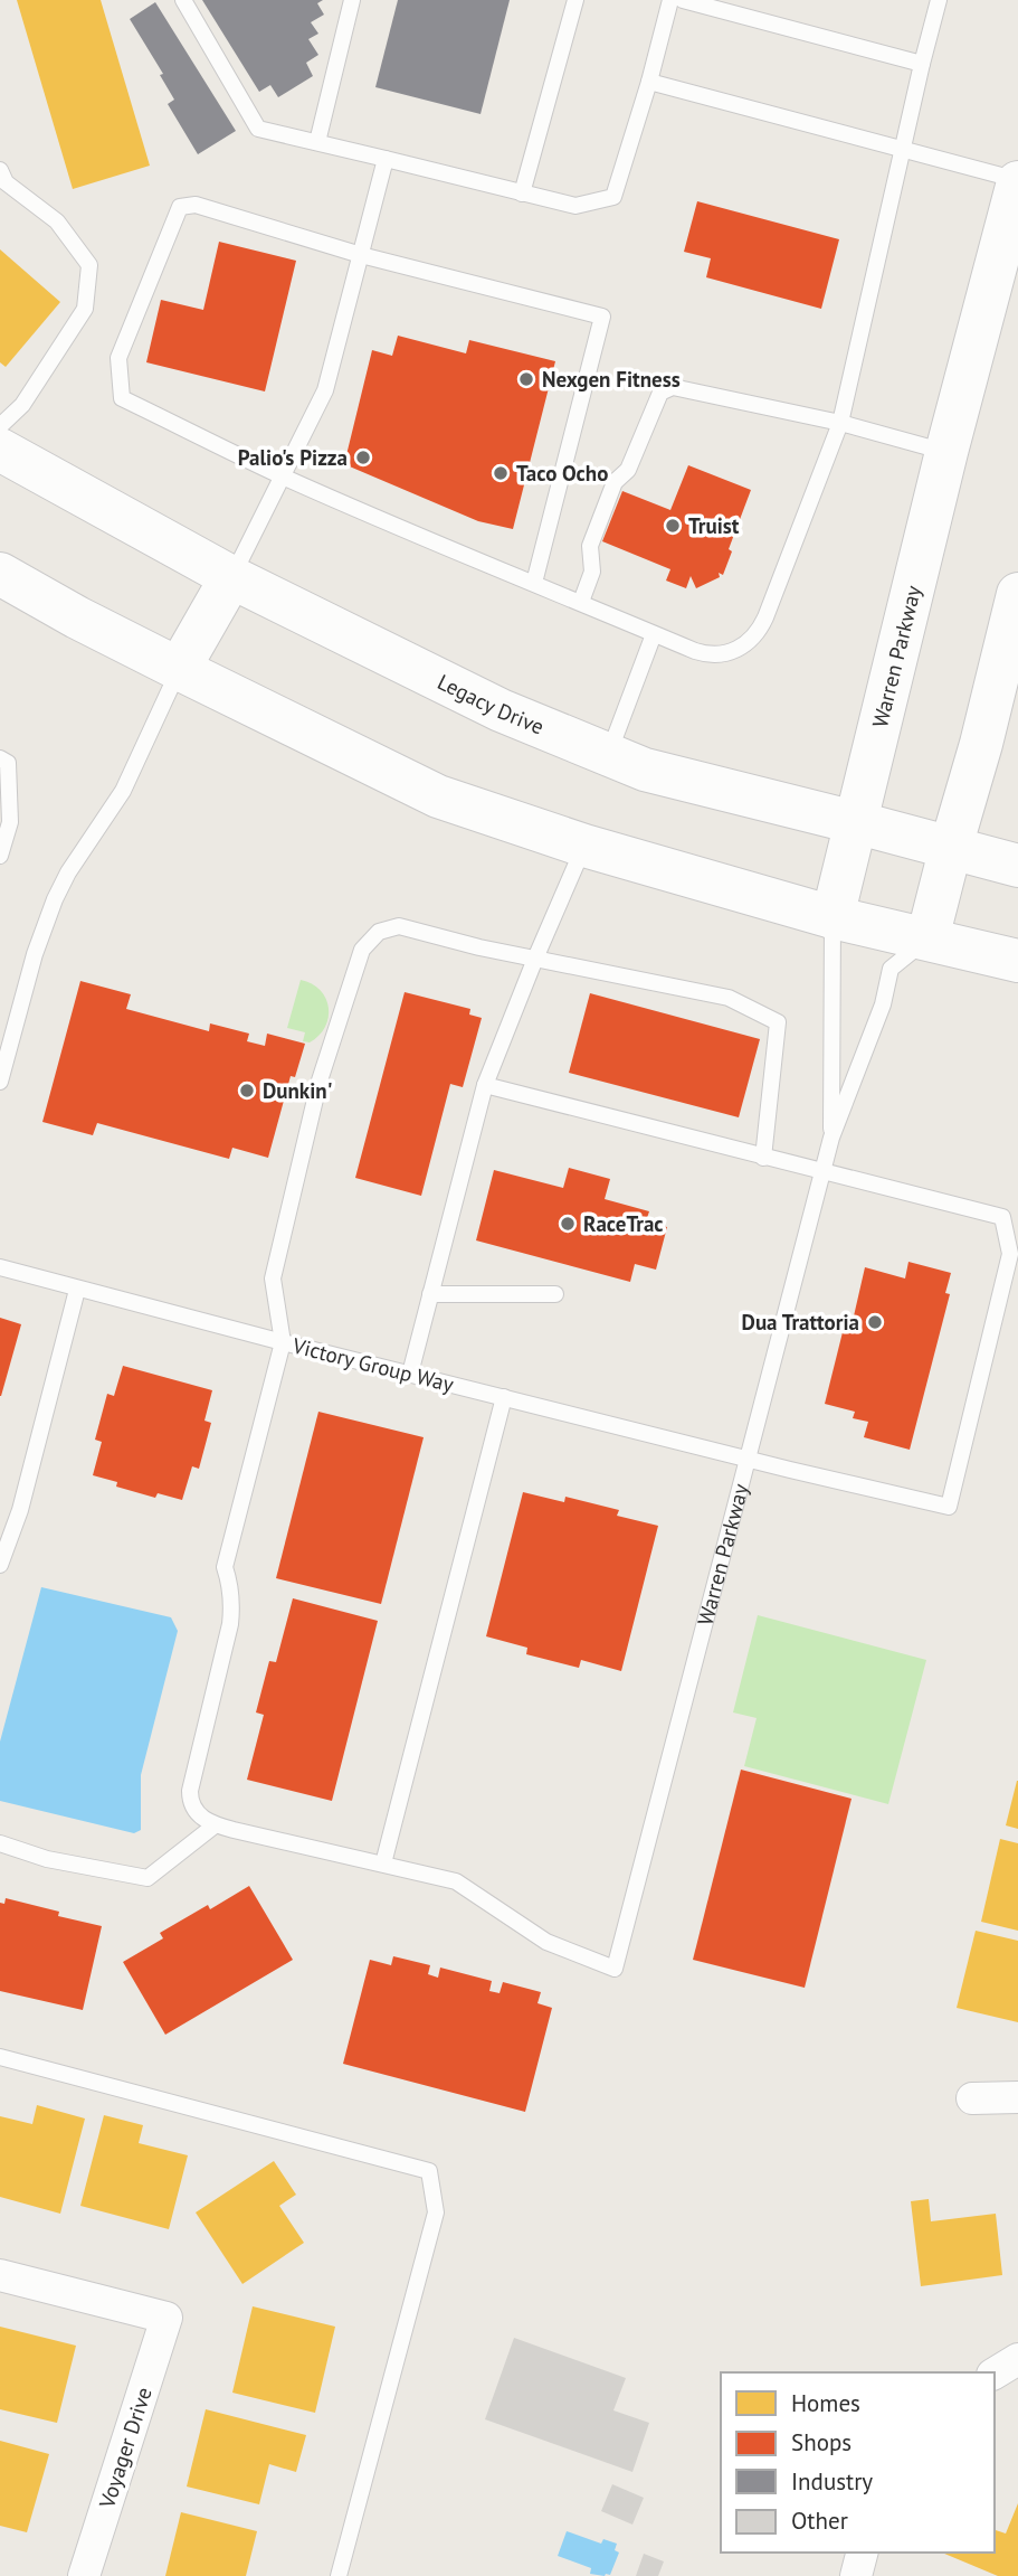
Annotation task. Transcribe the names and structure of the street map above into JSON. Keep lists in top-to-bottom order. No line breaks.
{"streets":{"main road":["Warren Parkway","Legacy Drive"],"street":["Voyager Drive"],"lane":["Victory Group Way"]},"crossings":[["Warren Parkway","Legacy Drive"],["Warren Parkway","Victory Group Way"]],"places":["Nexgen Fitness","Palio's Pizza","Taco Ocho","Truist","Dunkin'","RaceTrac","Dua Trattoria"],"legend":["Homes","Shops","Industry","Other"]}
